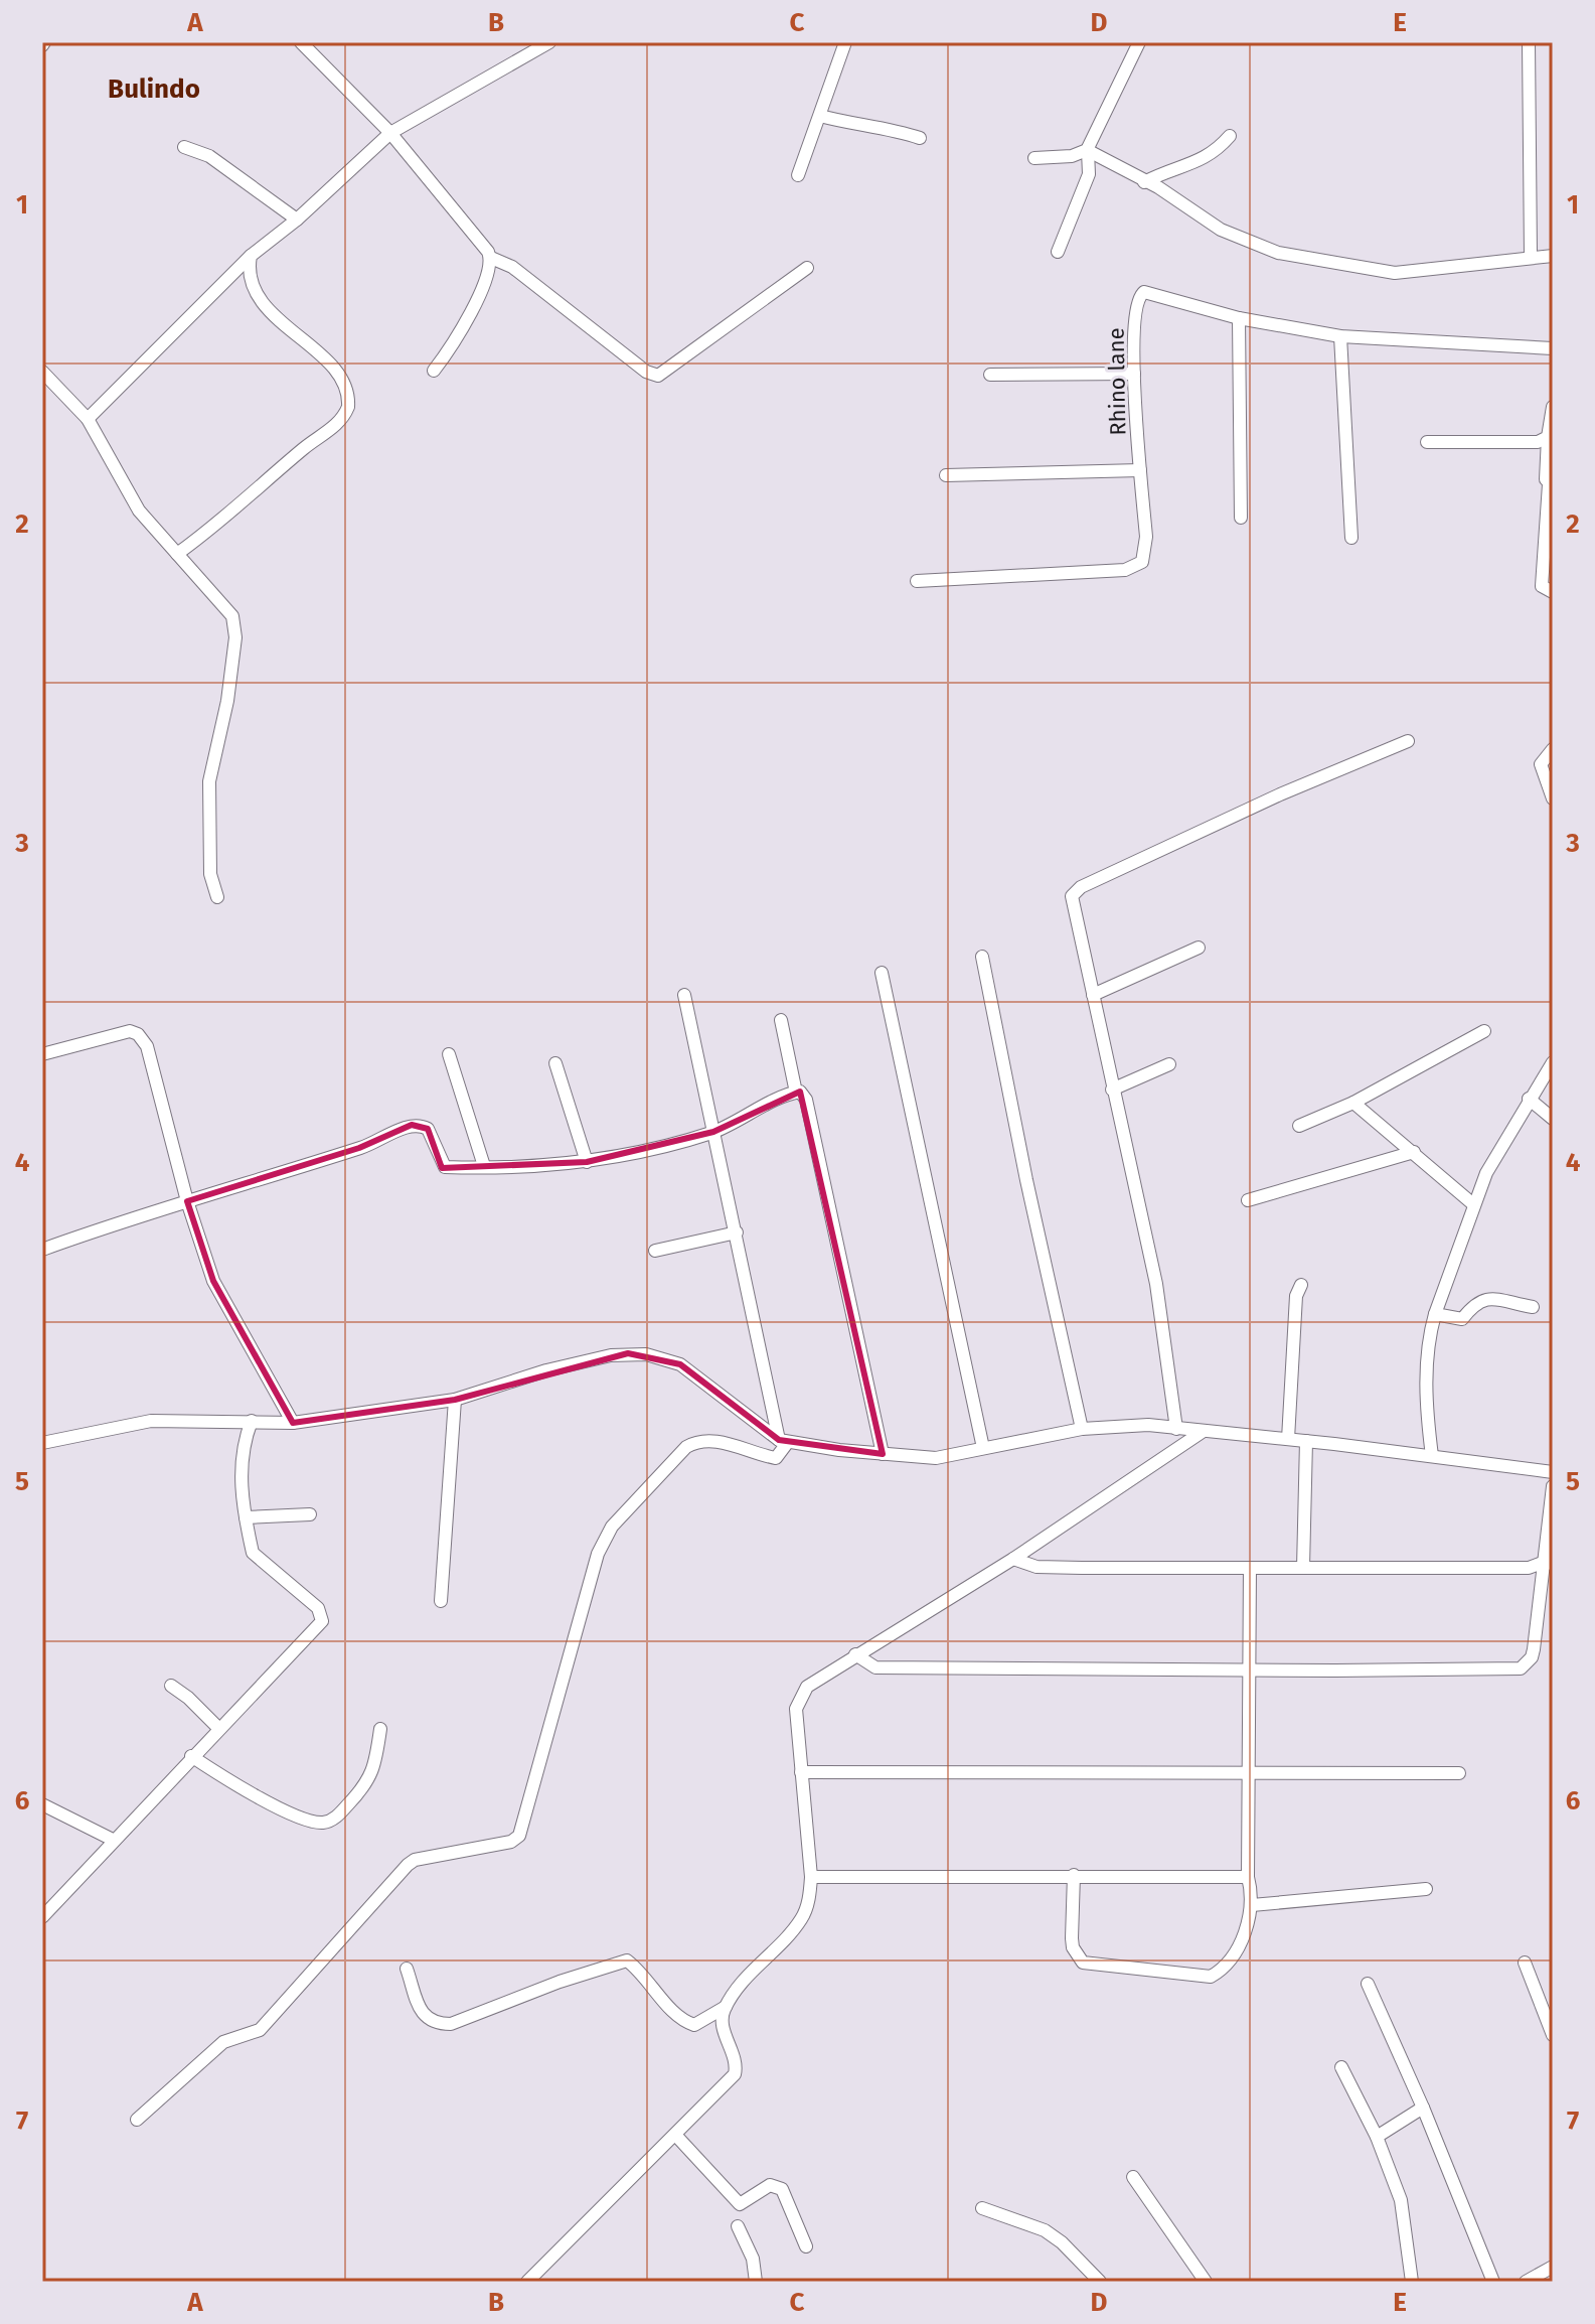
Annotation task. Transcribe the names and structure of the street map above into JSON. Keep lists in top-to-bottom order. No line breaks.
{"streets":{"street":["Rhino lane"]},"districts":["Bulindo"],"grid":{"columns":["A","B","C","D","E"],"rows":["1","2","3","4","5","6","7"]}}
